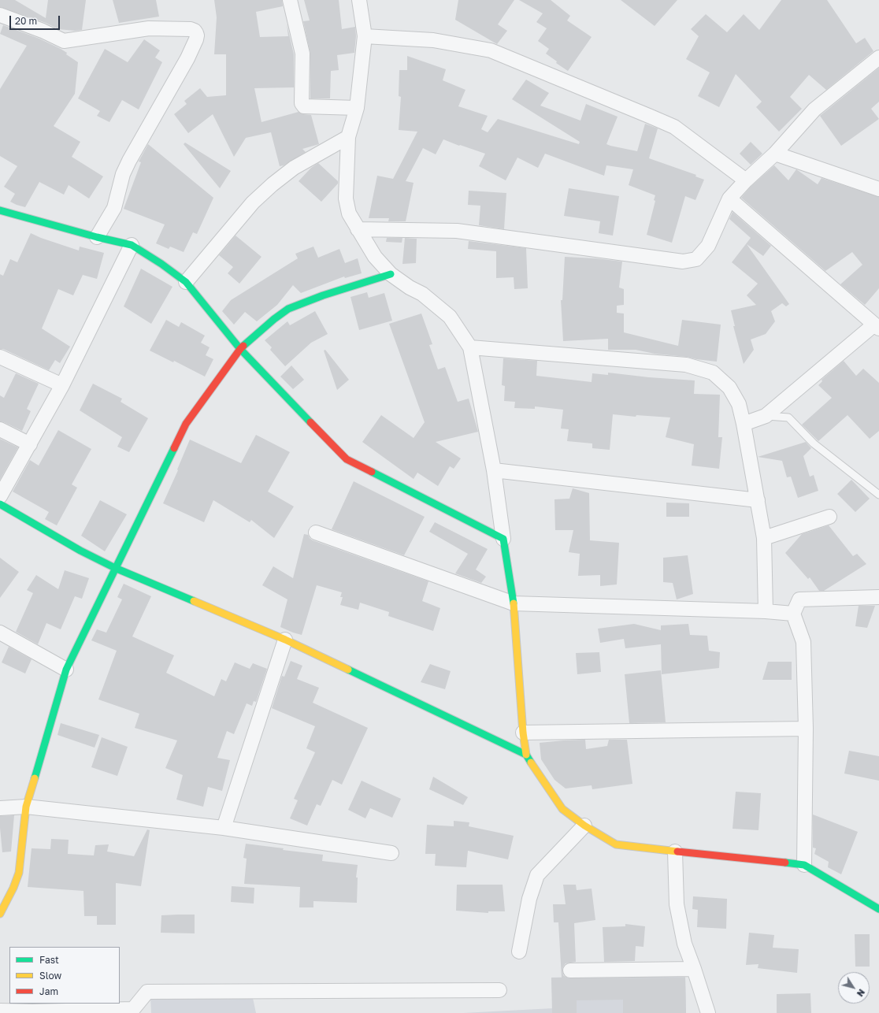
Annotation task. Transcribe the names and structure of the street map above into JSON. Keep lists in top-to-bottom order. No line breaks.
{"legend":["Fast","Slow","Jam"],"scale_bar":"20 m","north":"bottom right"}
